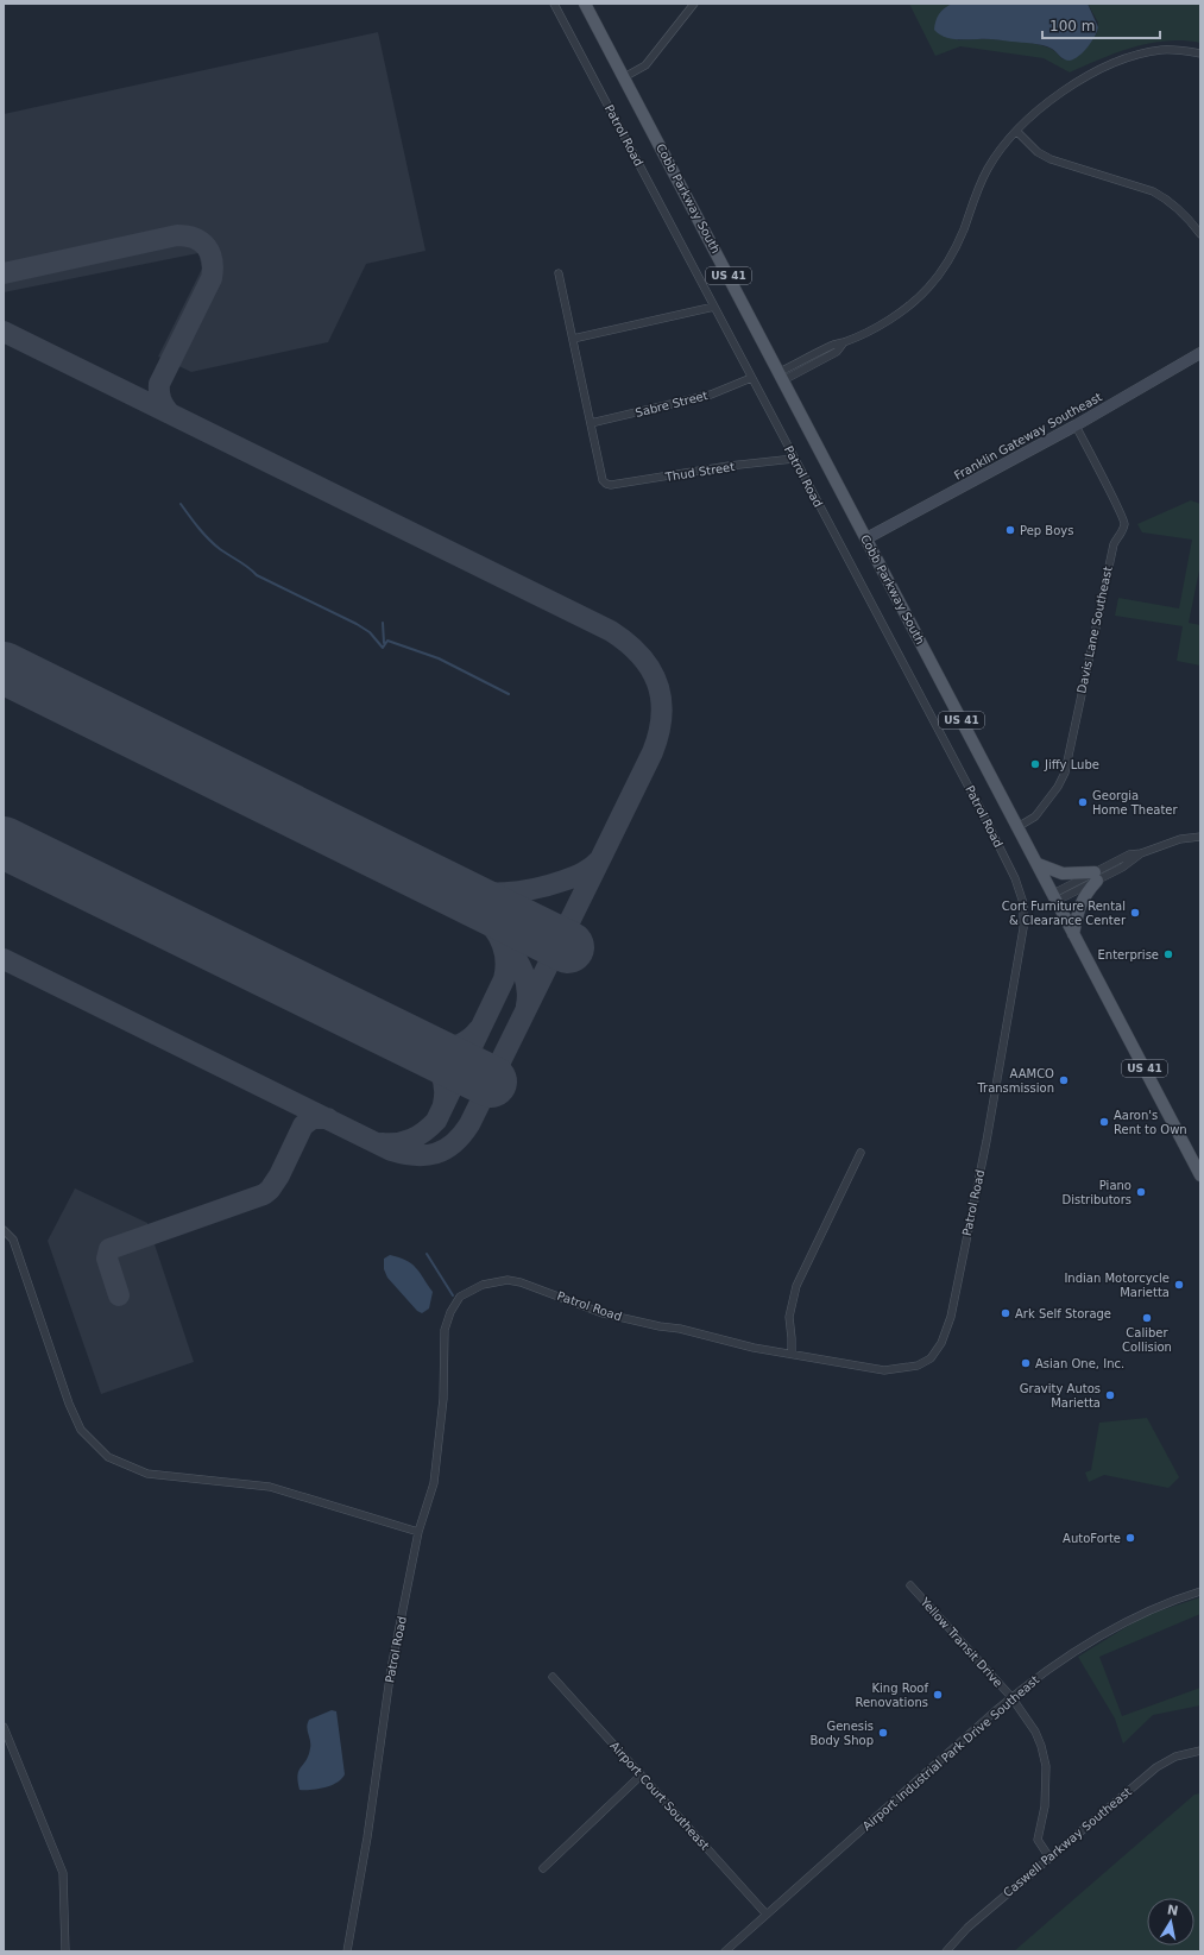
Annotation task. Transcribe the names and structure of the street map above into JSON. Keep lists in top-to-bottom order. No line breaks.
{"streets":{"main road":["Cobb Parkway South","US 41"],"street":["Patrol Road","Sabre Street","Franklin Gateway Southeast","Thud Street","Davis Lane Southeast","Yellow Transit Drive","Airport Industrial Park Drive Southeast","Airport Court Southeast","Caswell Parkway Southeast"]},"crossings":[["Patrol Road","Sabre Street"],["Patrol Road","Thud Street"],["Cobb Parkway South","Franklin Gateway Southeast"],["Cobb Parkway South","Davis Lane Southeast"],["Sabre Street","Thud Street"],["Franklin Gateway Southeast","Davis Lane Southeast"],["Yellow Transit Drive","Airport Industrial Park Drive Southeast"],["Yellow Transit Drive","Caswell Parkway Southeast"],["Airport Industrial Park Drive Southeast","Airport Court Southeast"]],"places":["Pep Boys","Jiffy Lube","Georgia Home Theater","Cort Furniture Rental & Clearance Center","Enterprise","AAMCO Transmission","Aaron's Rent to Own","Piano Distributors","Indian Motorcycle Marietta","Ark Self Storage","Caliber Collision","Asian One, Inc.","Gravity Autos Marietta","AutoForte","King Roof Renovations","Genesis Body Shop"],"scale_bar":"100 m","north":"top"}
